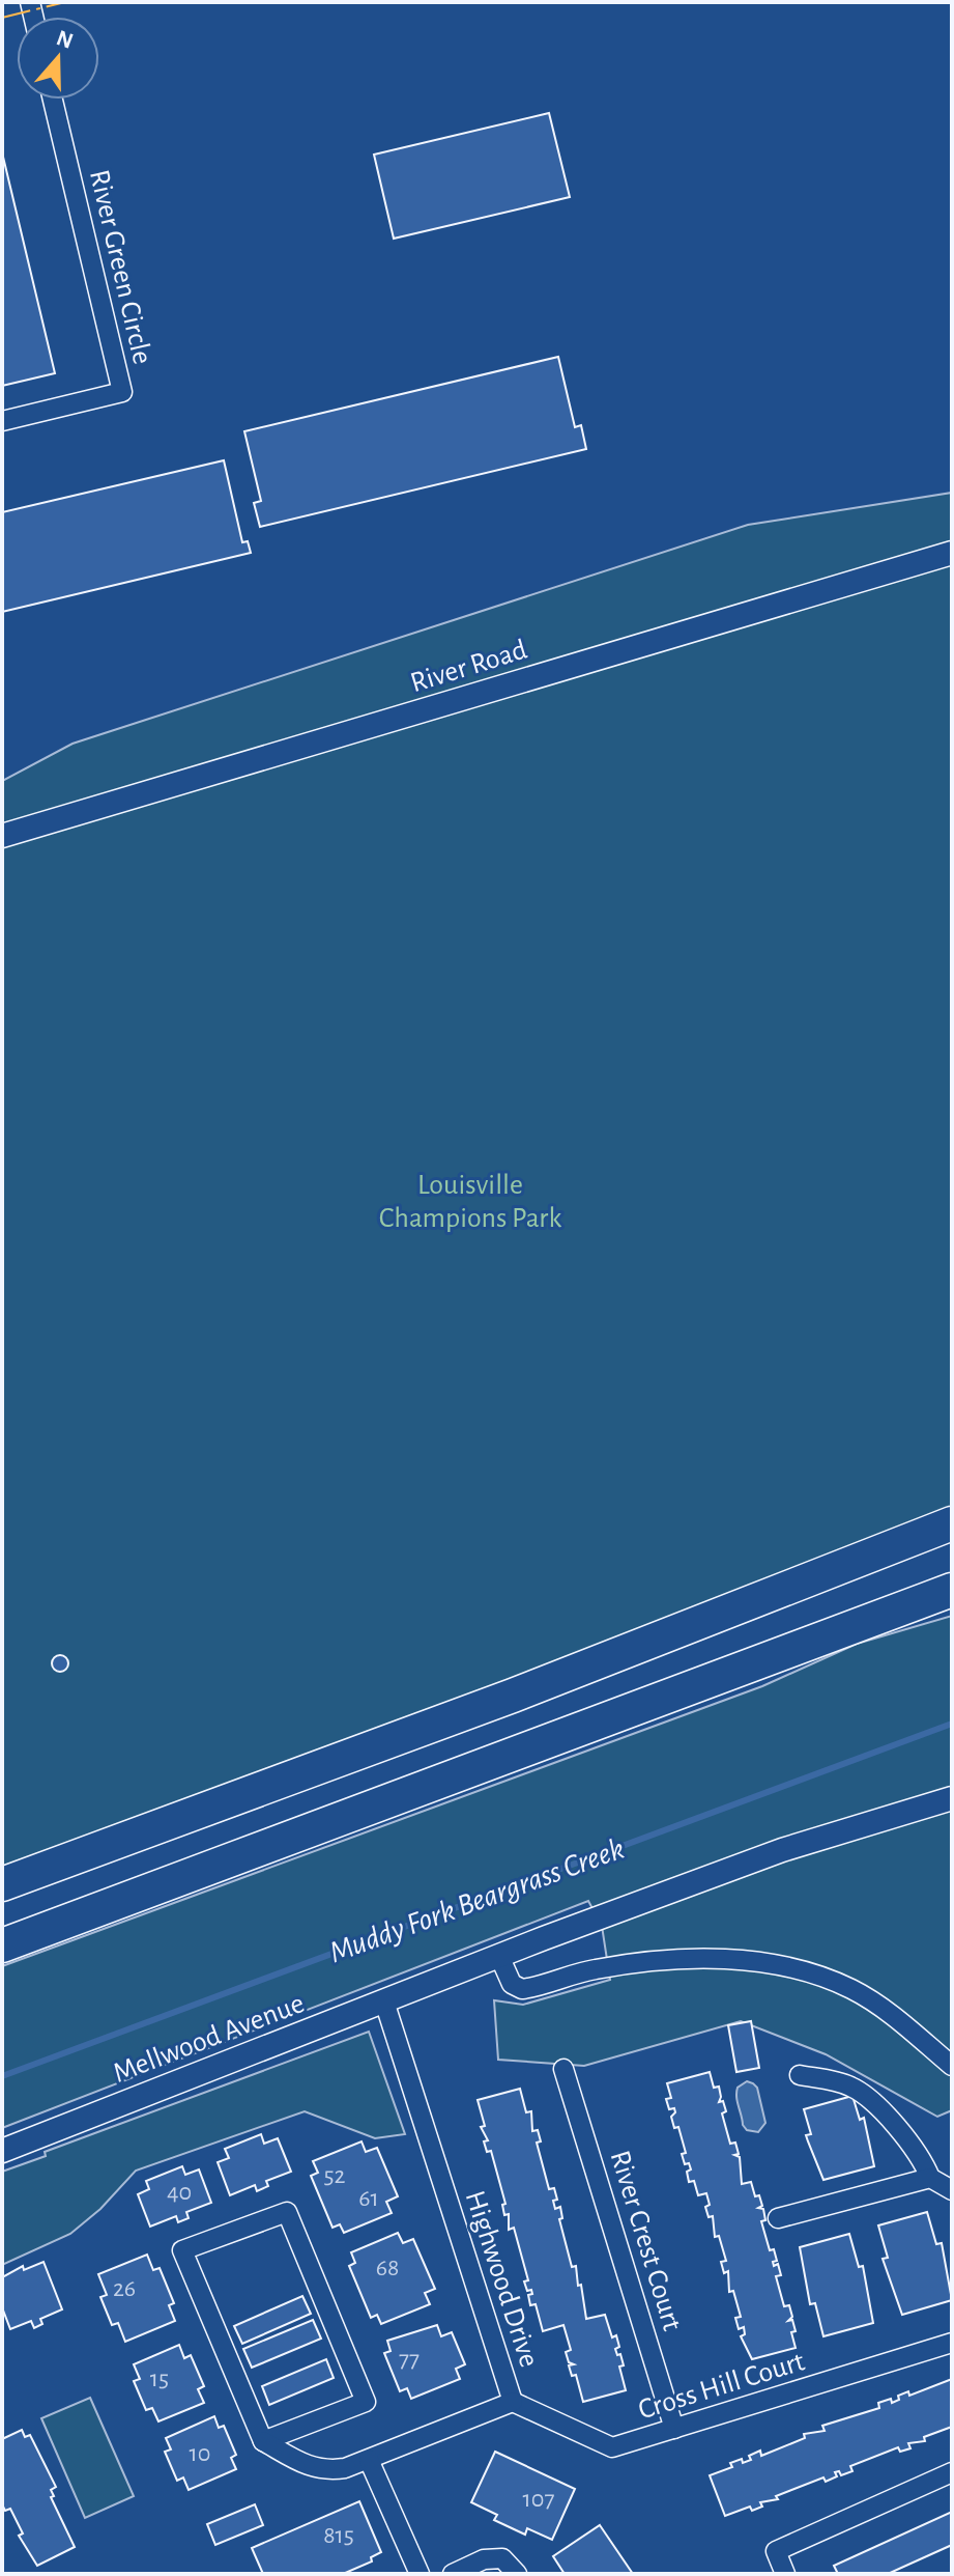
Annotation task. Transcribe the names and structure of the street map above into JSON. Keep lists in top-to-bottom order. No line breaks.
{"streets":{"street":["River Green Circle","River Road","Mellwood Avenue","River Crest Court","Highwood Drive","Cross Hill Court"]},"crossings":[["Mellwood Avenue","Highwood Drive"],["River Crest Court","Cross Hill Court"],["Highwood Drive","Cross Hill Court"]],"water":["Muddy Fork Beargrass Creek"],"parks":["Louisville Champions Park"],"house_numbers":["52","40","61","68","26","77","15","10","107","815"],"north":"top"}
